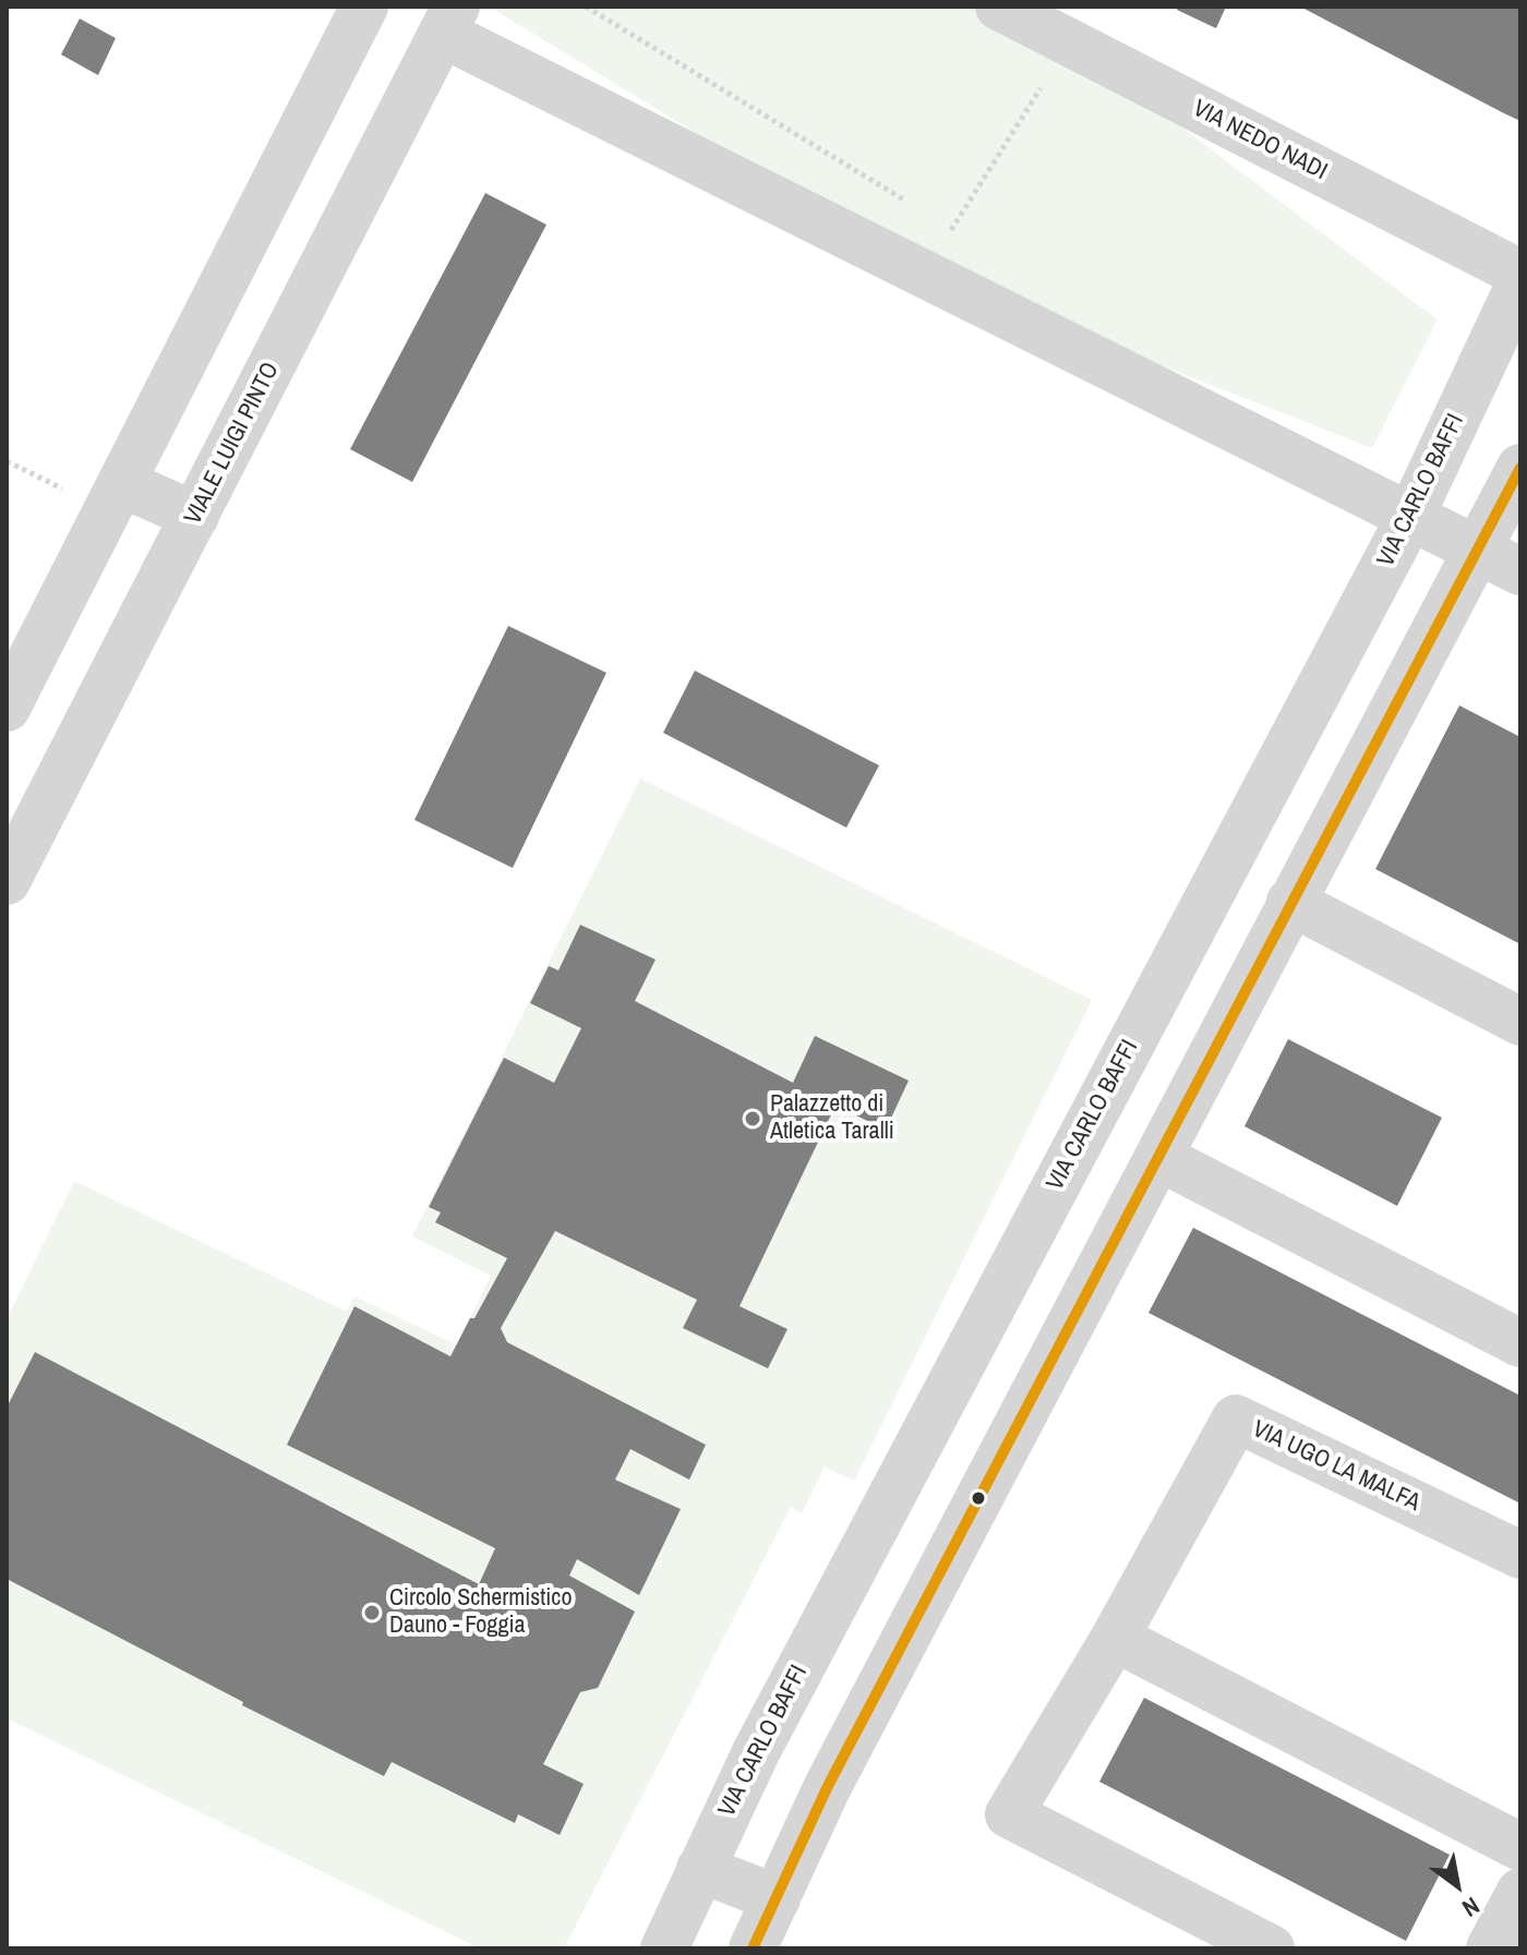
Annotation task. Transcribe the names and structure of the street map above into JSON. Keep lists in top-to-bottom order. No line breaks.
{"streets":{"street":["VIA NEDO NADI","VIALE LUIGI PINTO","VIA CARLO BAFFI","VIA UGO LA MALFA"]},"places":["Palazzetto di Atletica Taralli","Circolo Schermistico Dauno - Foggia"],"north":"bottom right"}
